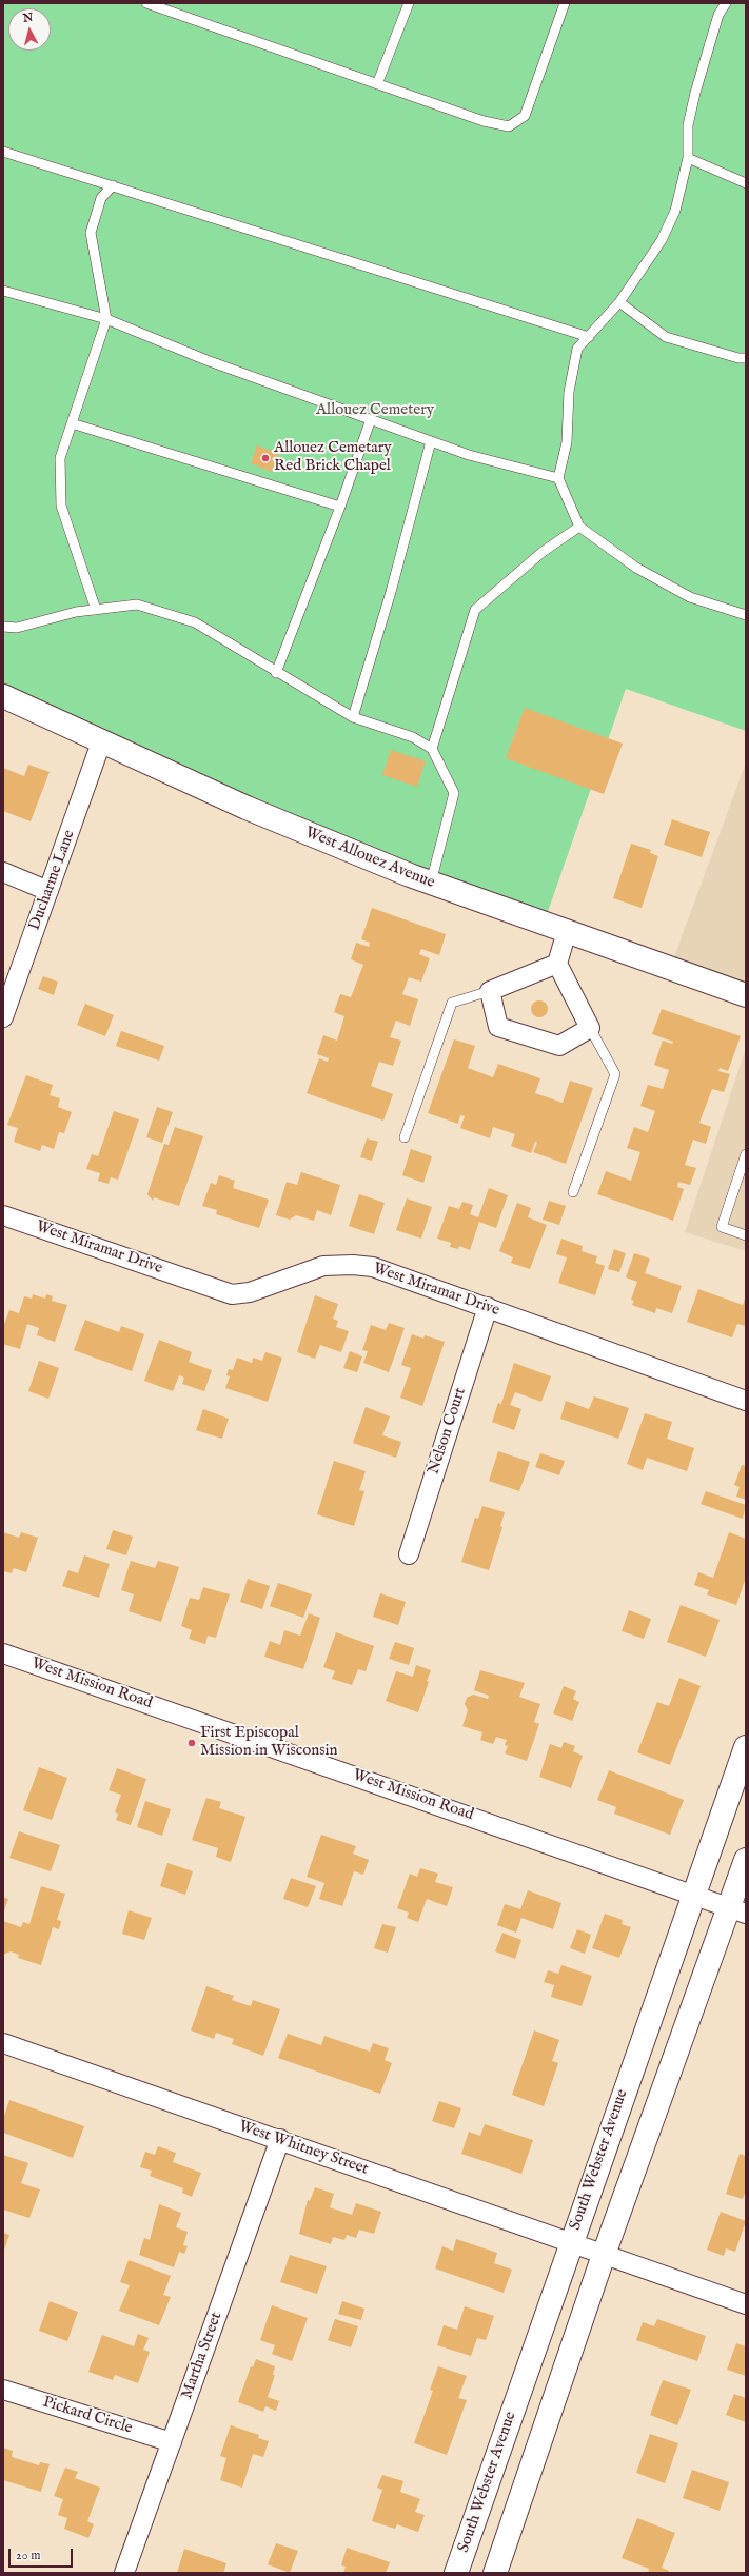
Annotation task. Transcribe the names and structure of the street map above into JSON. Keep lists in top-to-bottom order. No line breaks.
{"streets":{"main road":["West Allouez Avenue","South Webster Avenue"],"street":["Ducharme Lane","West Miramar Drive","Nelson Court","West Mission Road","West Whitney Street","Martha Street","Pickard Circle"]},"crossings":[["West Allouez Avenue","Ducharme Lane"],["West Miramar Drive","Nelson Court"],["West Mission Road","South Webster Avenue"],["West Whitney Street","South Webster Avenue"],["West Whitney Street","Martha Street"],["Martha Street","Pickard Circle"]],"parks":["Allouez Cemetery"],"places":["Allouez Cemetary Red Brick Chapel","First Episcopal Mission in Wisconsin"],"scale_bar":"20 m","north":"top"}
